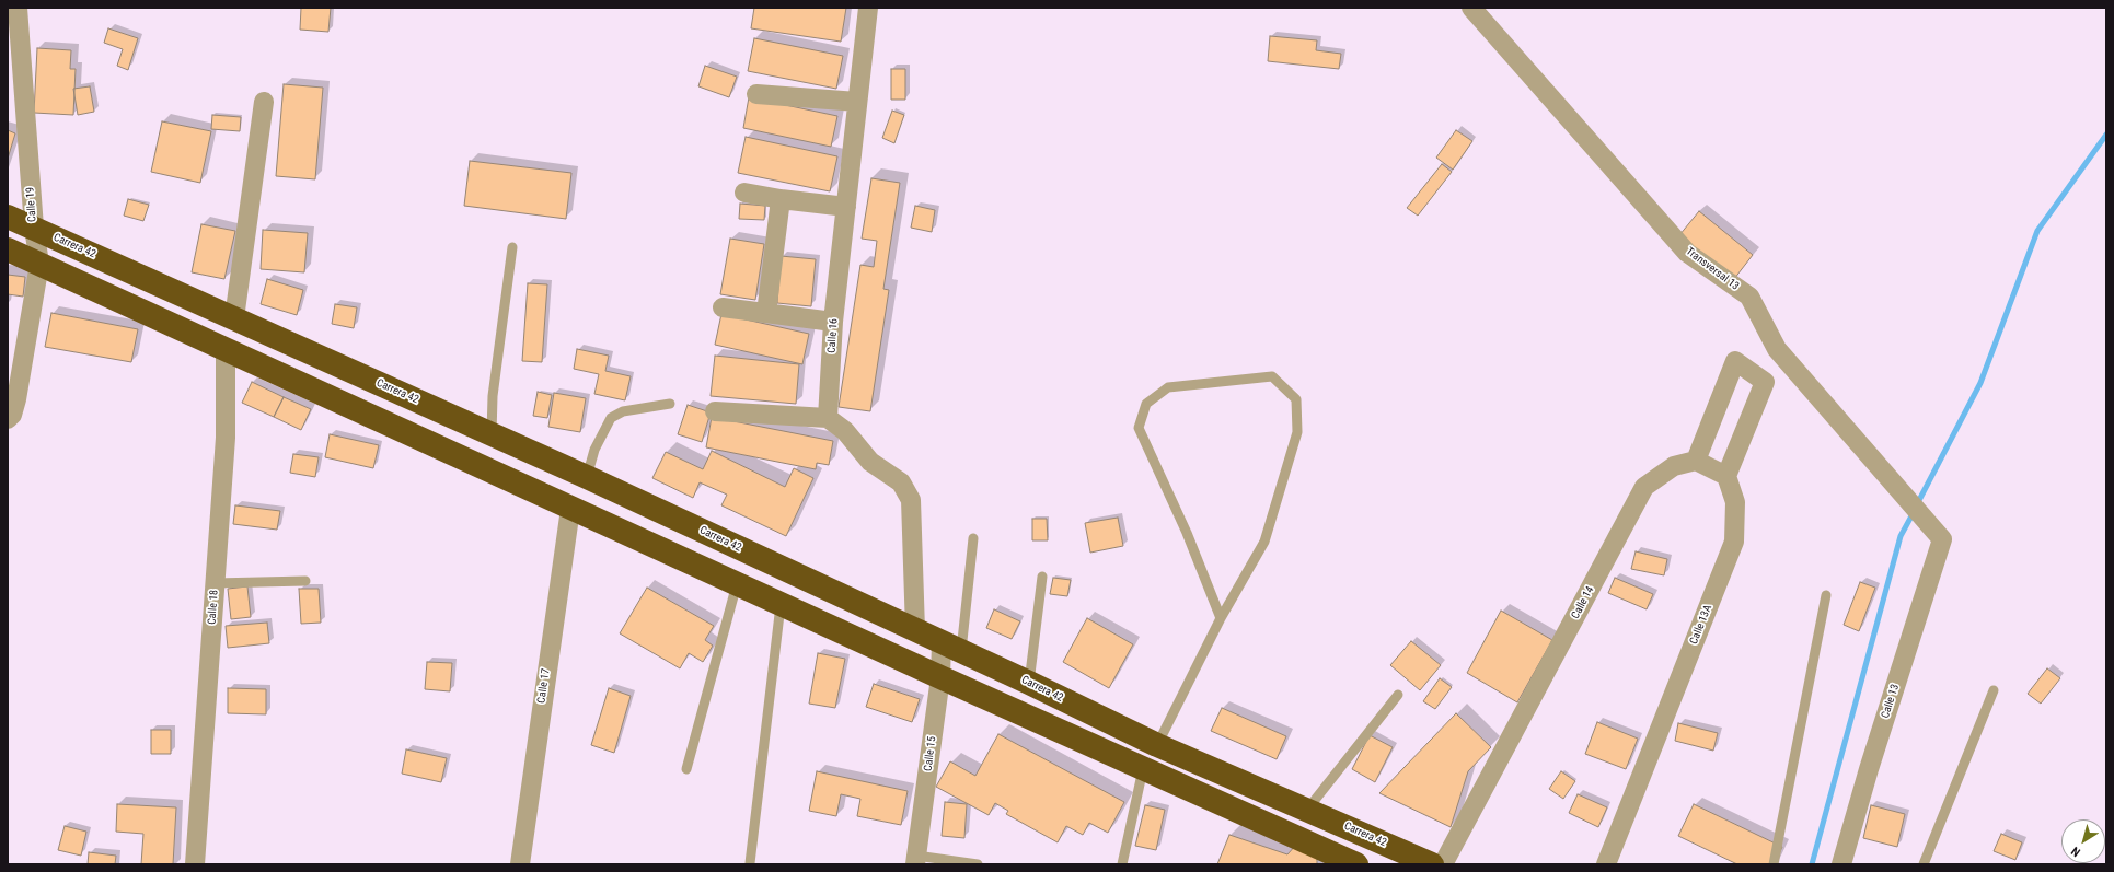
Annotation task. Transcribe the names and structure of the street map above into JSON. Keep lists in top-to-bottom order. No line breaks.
{"streets":{"highway":["Carrera 42"],"street":["Calle 19","Transversal 13","Calle 16","Calle 14","Calle 18","Calle 13A","Calle 17","Calle 13","Calle 15"]},"crossings":[["Calle 19","Carrera 42"],["Carrera 42","Calle 15"],["Transversal 13","Calle 13"]],"north":"bottom left"}
